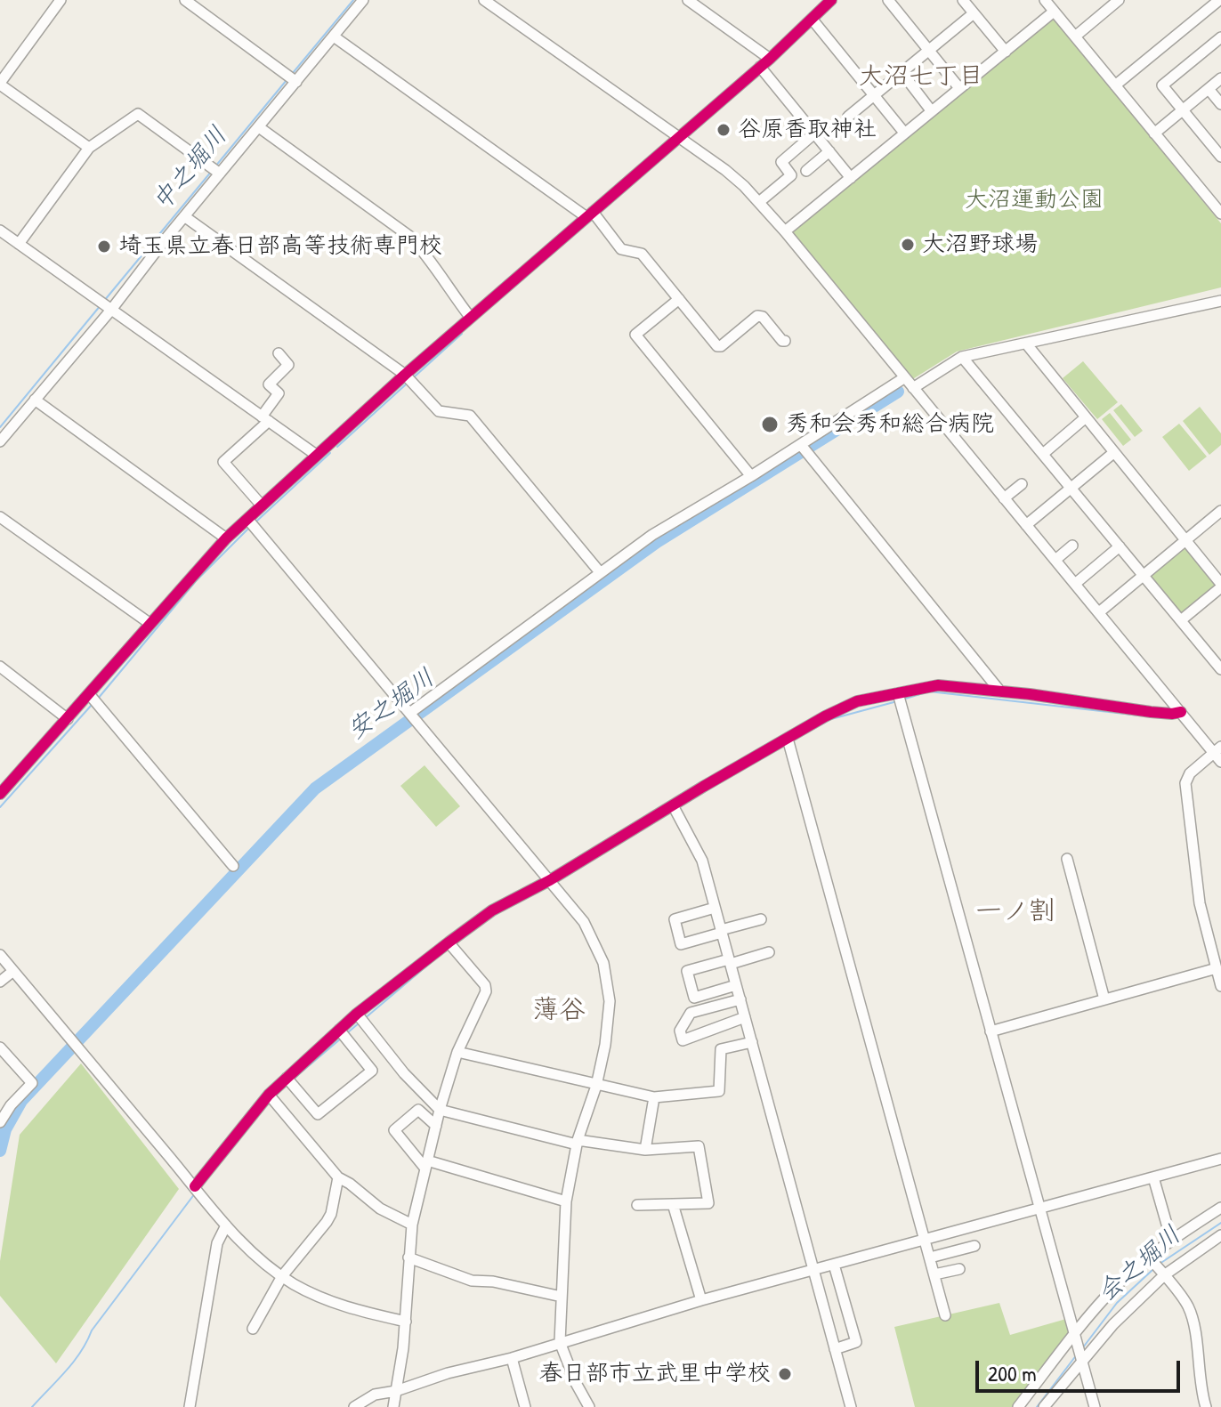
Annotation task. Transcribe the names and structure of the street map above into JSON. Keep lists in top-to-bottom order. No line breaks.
{"districts":["大沼七丁目","一ノ割","薄谷"],"water":["中之堀川","安之堀川","会之堀川"],"parks":["大沼運動公園"],"places":["谷原香取神社","大沼野球場","埼玉県立春日部高等技術専門校","秀和会秀和総合病院","春日部市立武里中学校"],"scale_bar":"200 m"}
